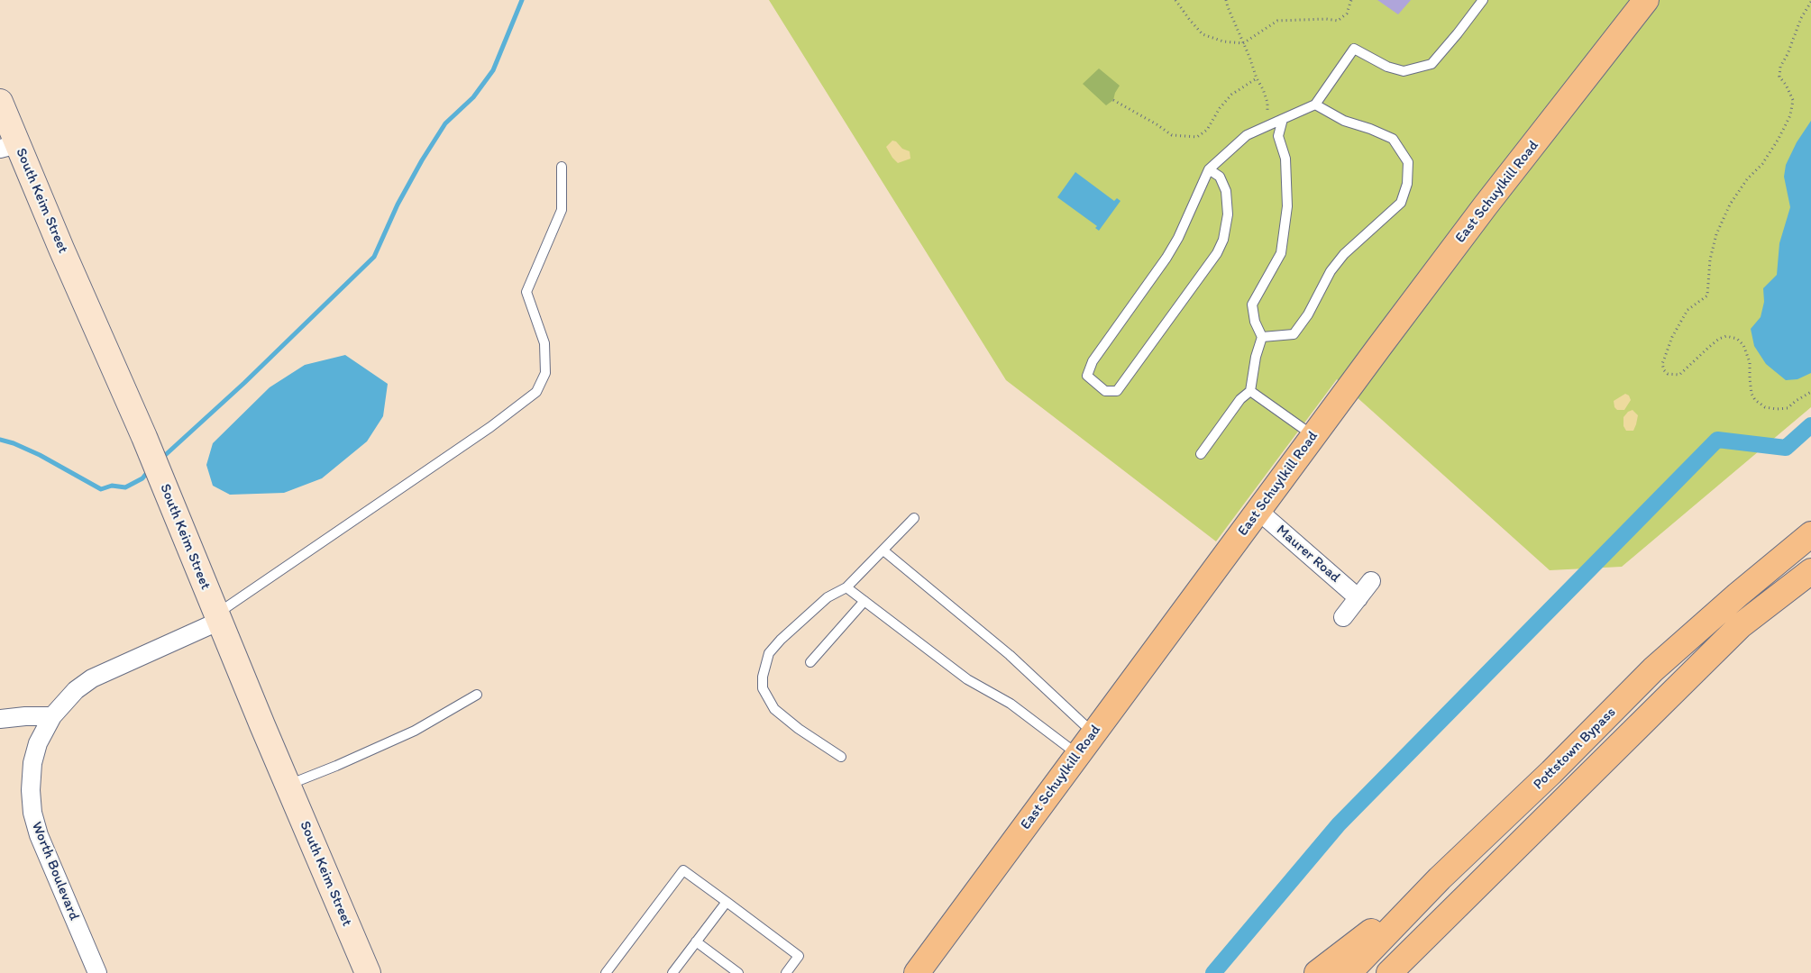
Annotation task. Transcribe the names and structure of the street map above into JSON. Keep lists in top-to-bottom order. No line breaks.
{"streets":{"main road":["East Schuylkill Road","Pottstown Bypass"],"street":["South Keim Street","Maurer Road","Worth Boulevard"]},"crossings":[["East Schuylkill Road","Maurer Road"],["South Keim Street","Worth Boulevard"]]}
